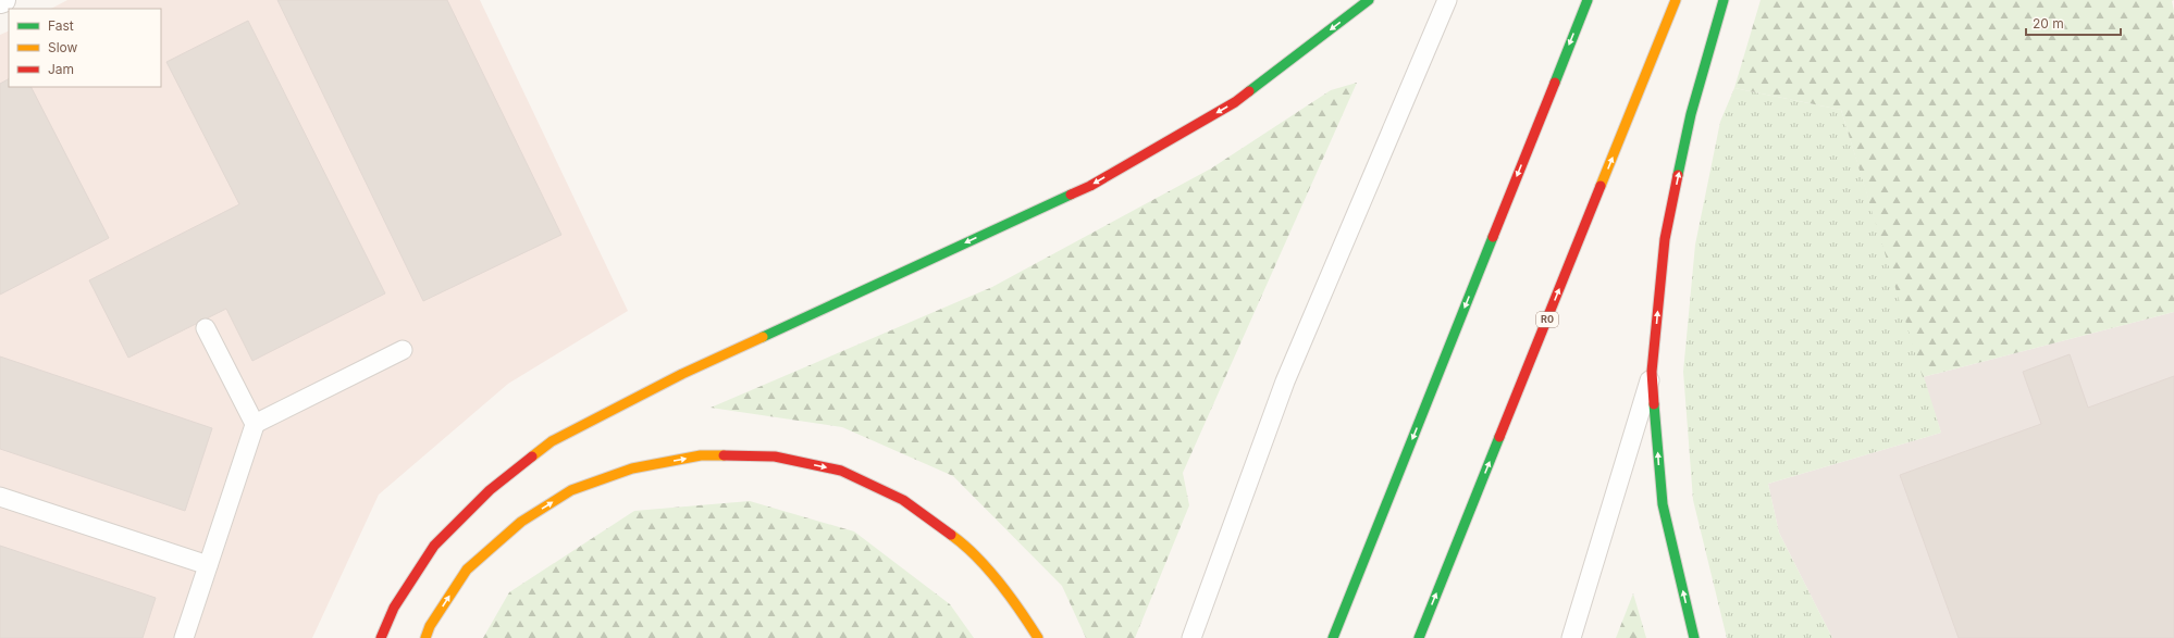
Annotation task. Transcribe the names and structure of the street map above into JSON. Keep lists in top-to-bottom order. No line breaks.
{"streets":{"highway":["R0"]},"legend":["Fast","Slow","Jam"],"scale_bar":"20 m"}
